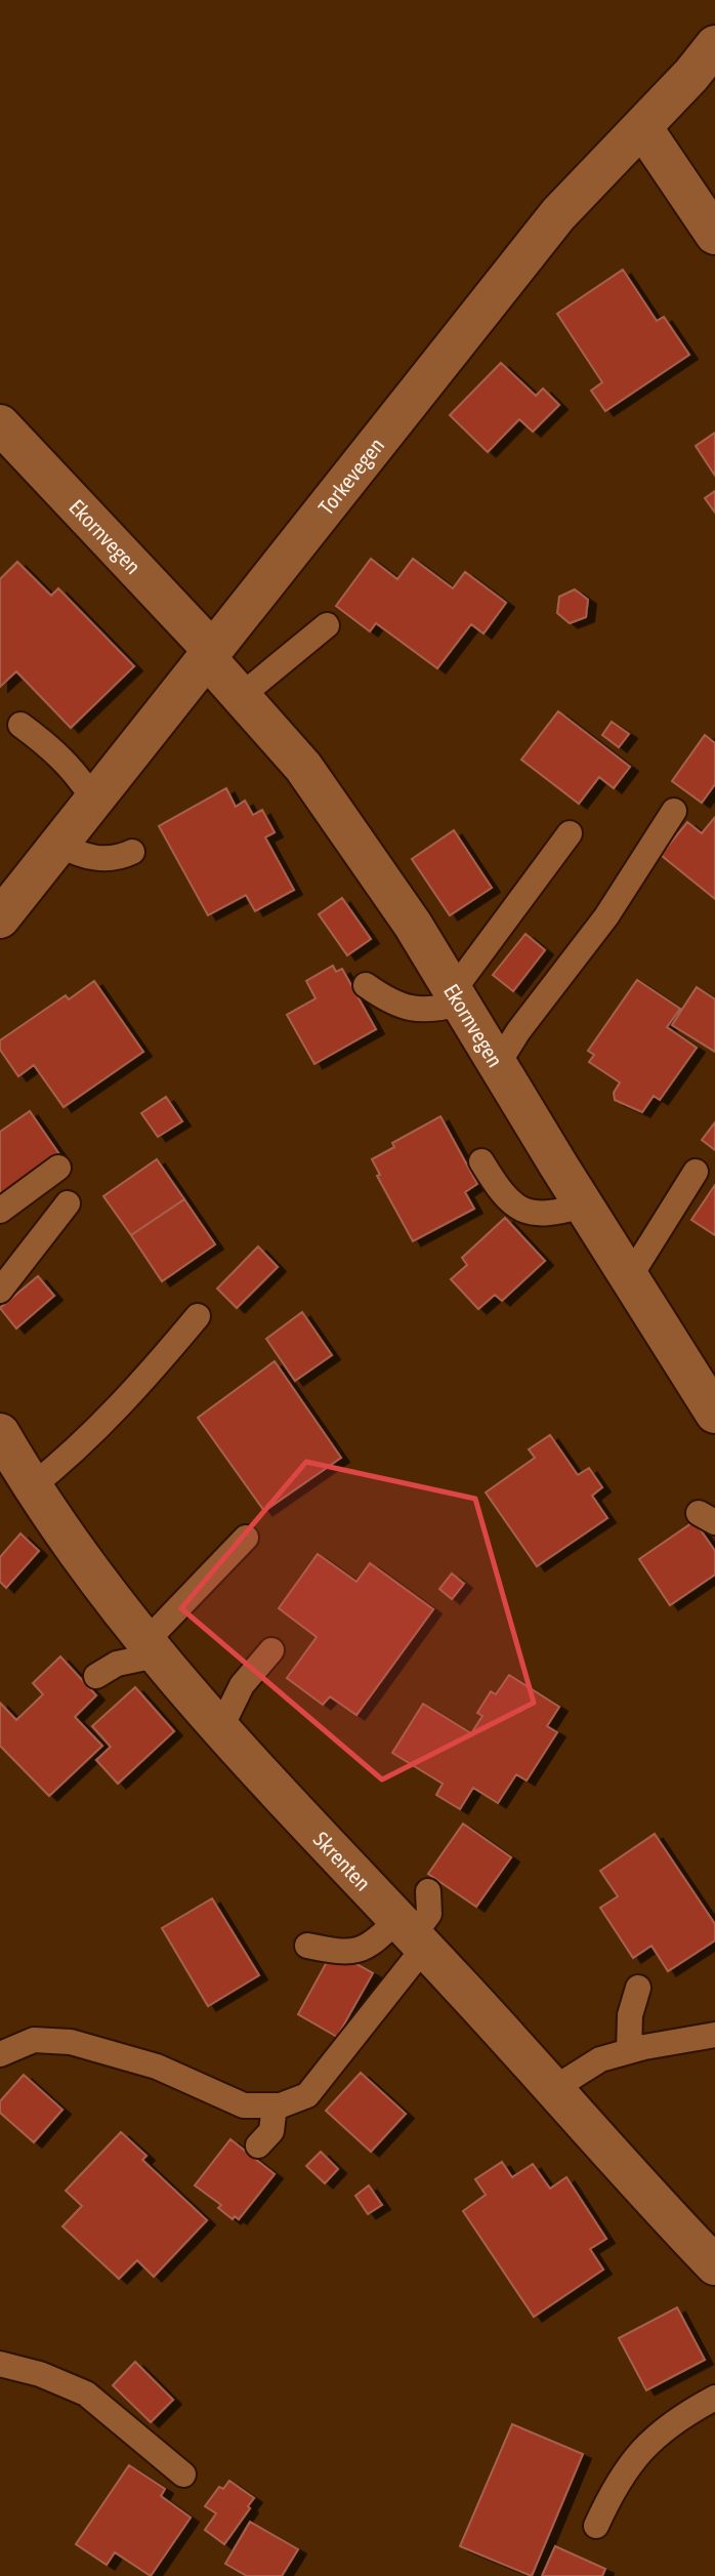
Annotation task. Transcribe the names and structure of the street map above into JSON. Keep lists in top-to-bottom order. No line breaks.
{"streets":{"street":["Torkevegen","Ekornvegen","Skrenten"]},"crossings":[["Torkevegen","Ekornvegen"]]}
